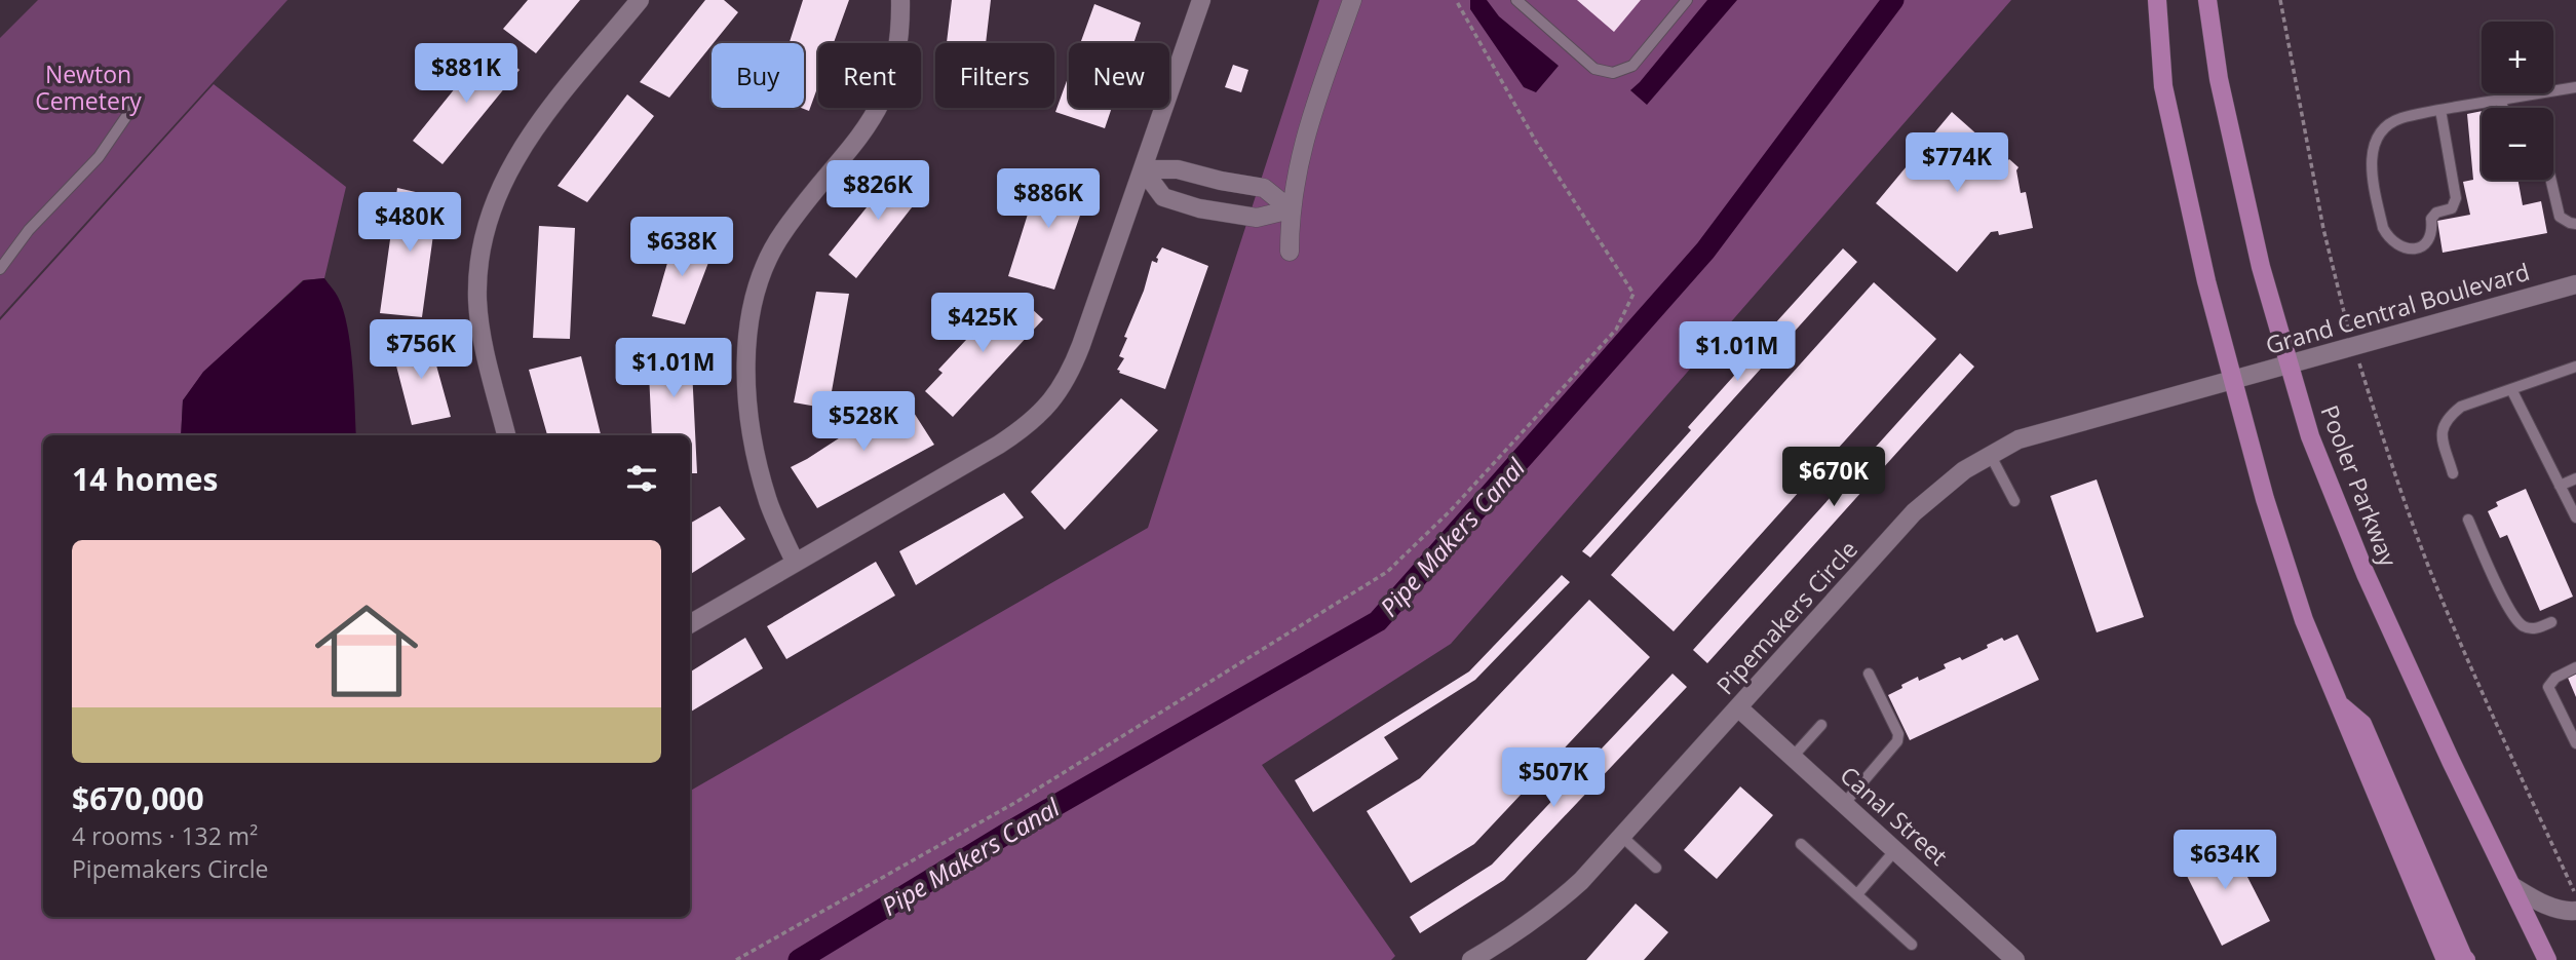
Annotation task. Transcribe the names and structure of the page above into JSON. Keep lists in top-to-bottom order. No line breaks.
{"streets":{"main road":["Pooler Parkway"],"street":["Grand Central Boulevard","Pipemakers Circle","Canal Street"]},"crossings":[["Grand Central Boulevard","Pooler Parkway"],["Grand Central Boulevard","Pipemakers Circle"],["Pipemakers Circle","Canal Street"]],"water":["Pipe Makers Canal"],"parks":["Newton Cemetery"],"page":{"map_buttons":["+","−"],"price":["$881K","$774K","$826K","$886K","$480K","$638K","$425K","$756K","$1.01M","$1.01M","$528K","$670K","$507K","$634K"],"chip":["Buy","Rent","Filters","New"],"heading":"14 homes","list":[{"name":"$670,000","note":"4 rooms · 132 m² · Pipemakers Circle"}]}}
